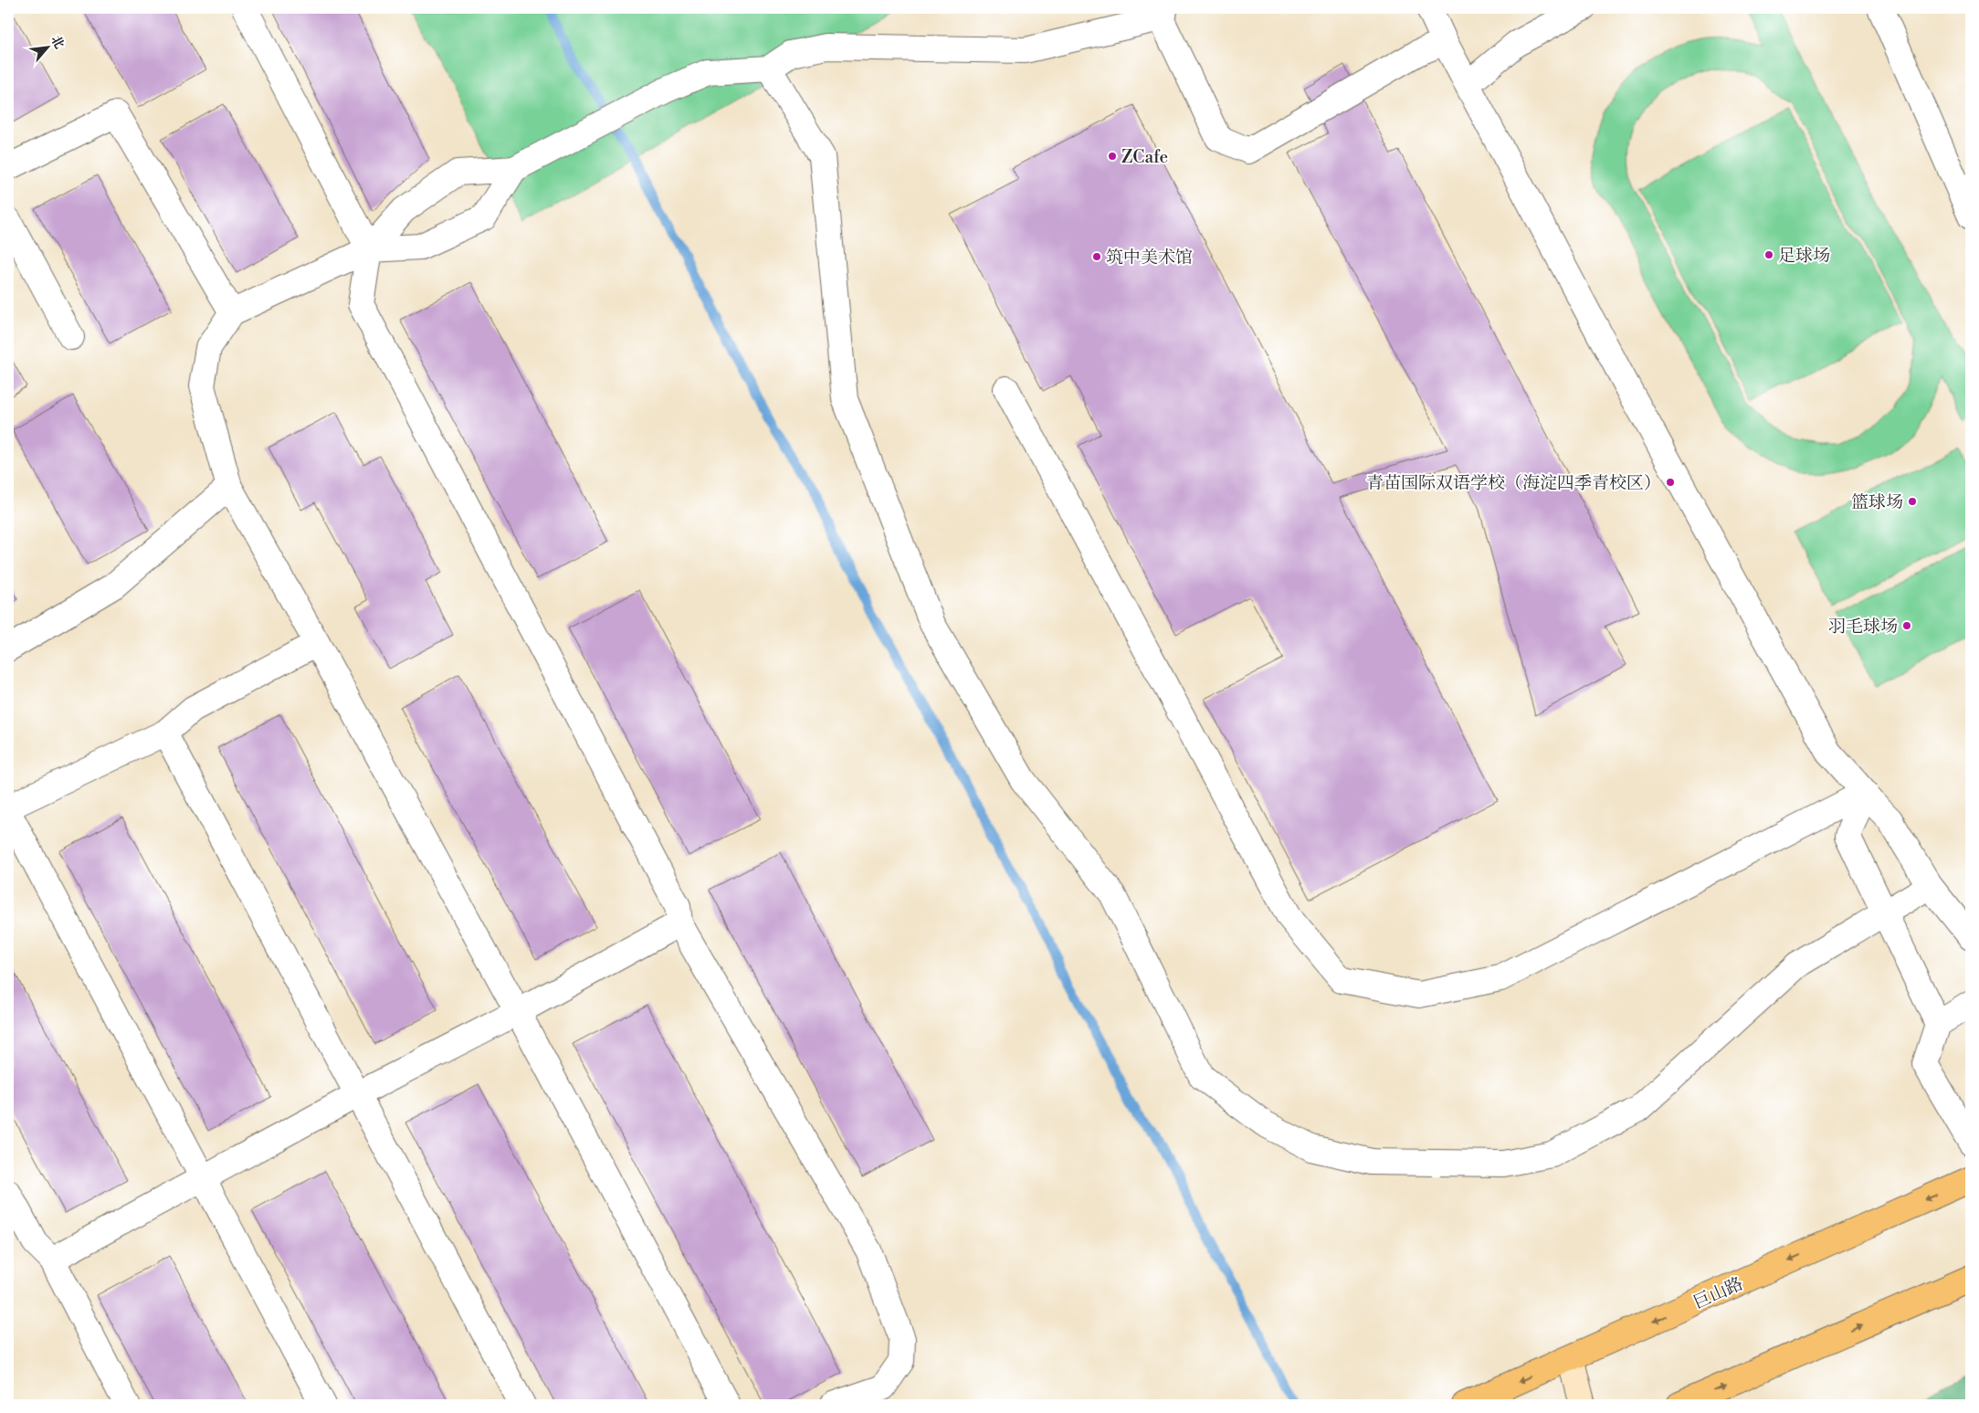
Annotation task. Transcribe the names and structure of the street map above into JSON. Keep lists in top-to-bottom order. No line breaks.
{"streets":{"main road":["巨山路"]},"places":["ZCafe","足球场","筑中美术馆","青苗国际双语学校（海淀四季青校区）","篮球场","羽毛球场"],"north":"top right"}
